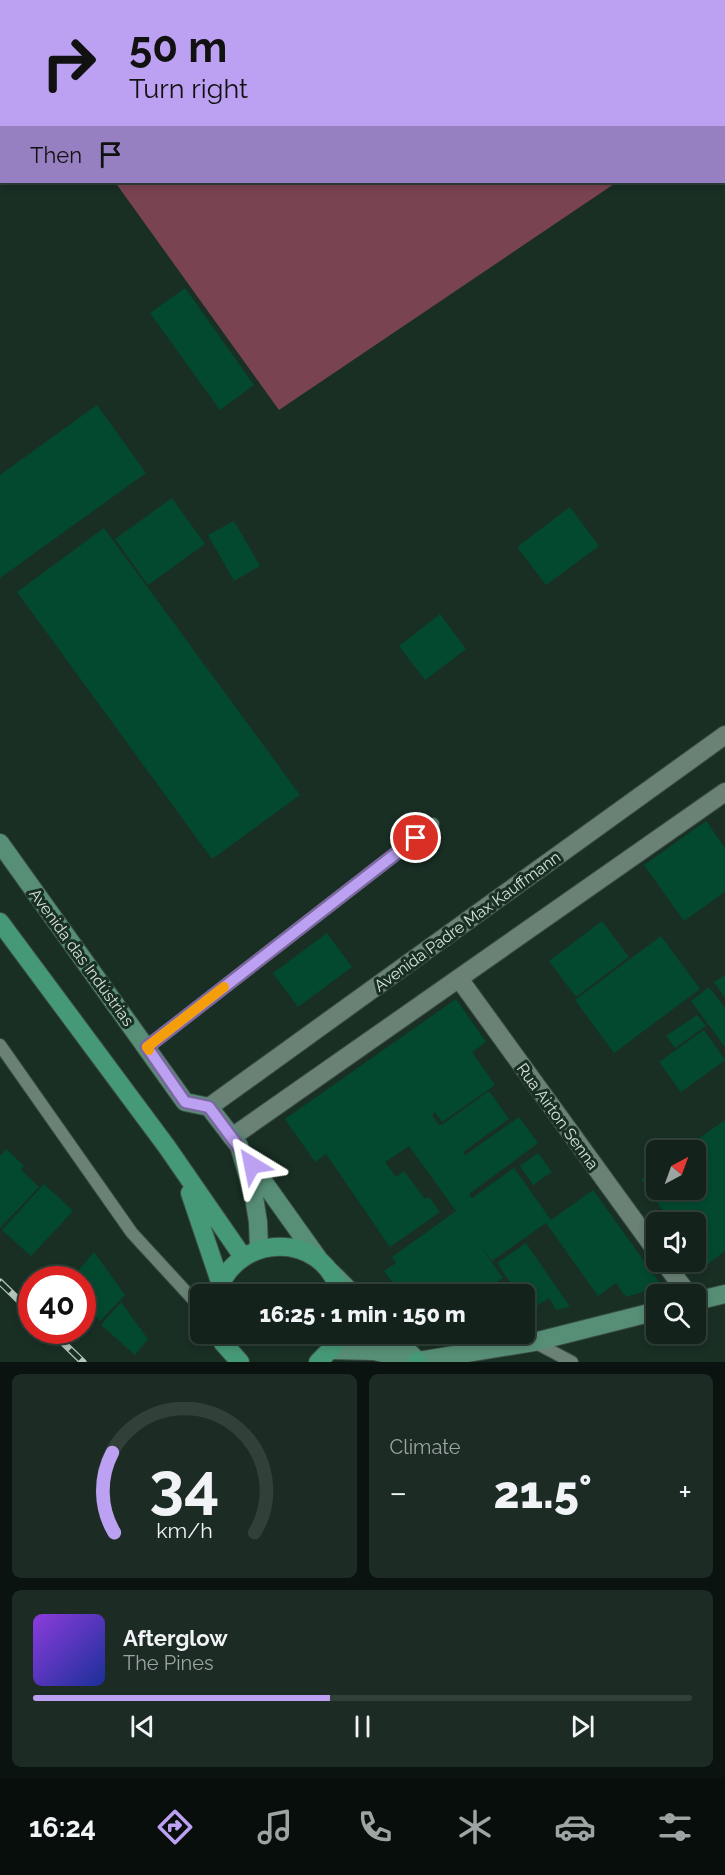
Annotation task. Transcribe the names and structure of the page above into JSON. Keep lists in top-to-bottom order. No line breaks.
{"streets":{"street":["Avenida Padre Max Kauffmann","Avenida das Indústrias","Rua Airton Senna"]},"crossings":[["Avenida Padre Max Kauffmann","Avenida das Indústrias"]],"north":"top right","page":{"turn":["50 m","Turn right"],"then":"Then","limit":"40","trip":"16:25 · 1 min · 150 m","tile":"Climate","heat":["−","21.5°","+"],"song":["Afterglow","The Pines"],"tabs":"16:24","gauge":["34","km/h"]}}
